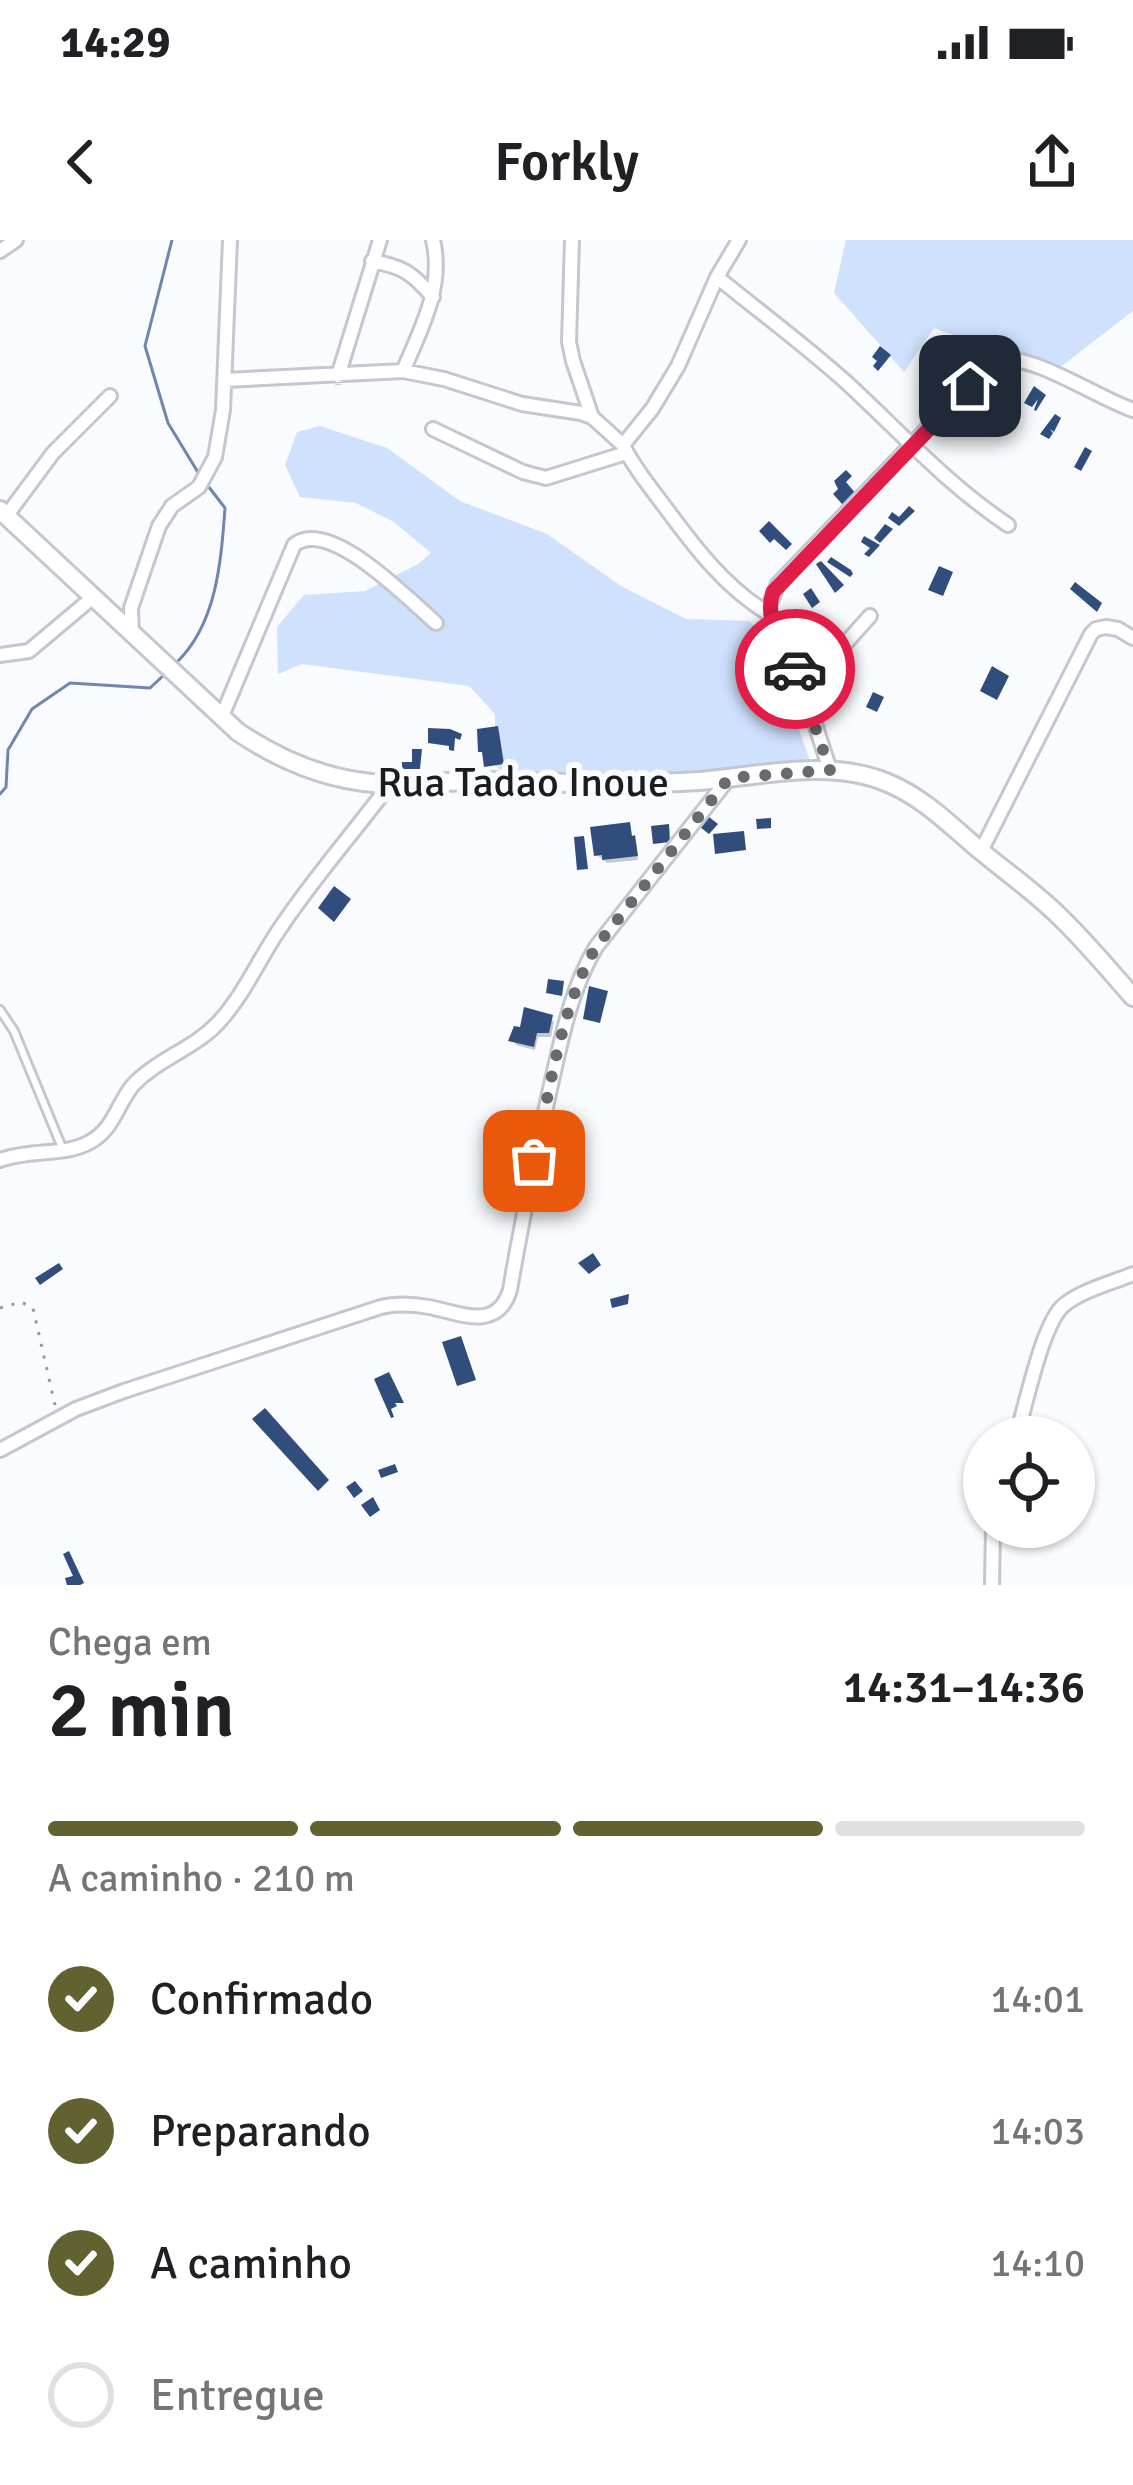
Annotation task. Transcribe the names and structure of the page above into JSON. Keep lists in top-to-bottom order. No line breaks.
{"streets":{"street":["Rua Tadao Inoue"]},"page":{"status":"14:29","header":"Forkly","heading":["2 min","Chega em","14:31–14:36"],"bar":"A caminho · 210 m","list":[["Confirmado","14:01"],["Preparando","14:03"],["A caminho","14:10"],"Entregue"]}}
